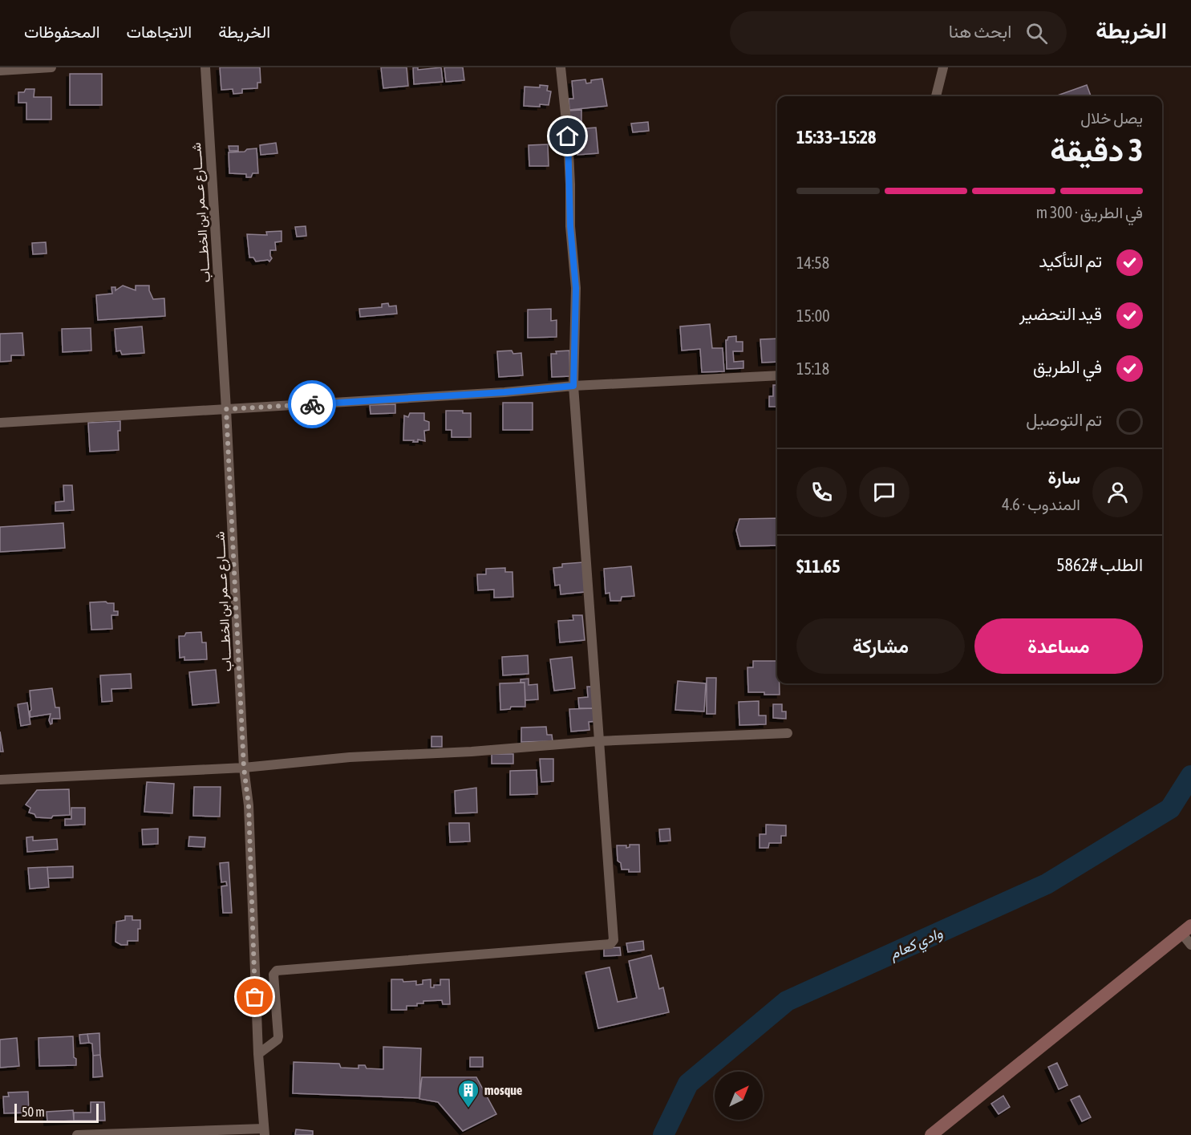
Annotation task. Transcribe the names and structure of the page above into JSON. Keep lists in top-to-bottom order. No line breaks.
{"streets":{"street":["شــــارع عــمر ابن الخطــــاب"]},"water":["وادي كعام"],"places":{"building":["mosque"]},"scale_bar":"50 m","north":"top right","page":{"header":"الخريطة","search":"ابحث هنا","nav":["الخريطة","الاتجاهات","المحفوظات"],"heading":["3 دقيقة","يصل خلال","15:28–15:33"],"panel":["سارة","المندوب · 4.6","الطلب #5862","$11.65"],"bar":"في الطريق · 300 m","list":[["تم التأكيد","14:58"],["قيد التحضير","15:00"],["في الطريق","15:18"],"تم التوصيل"],"buttons":["مساعدة","مشاركة"],"scale":"50 m"}}
